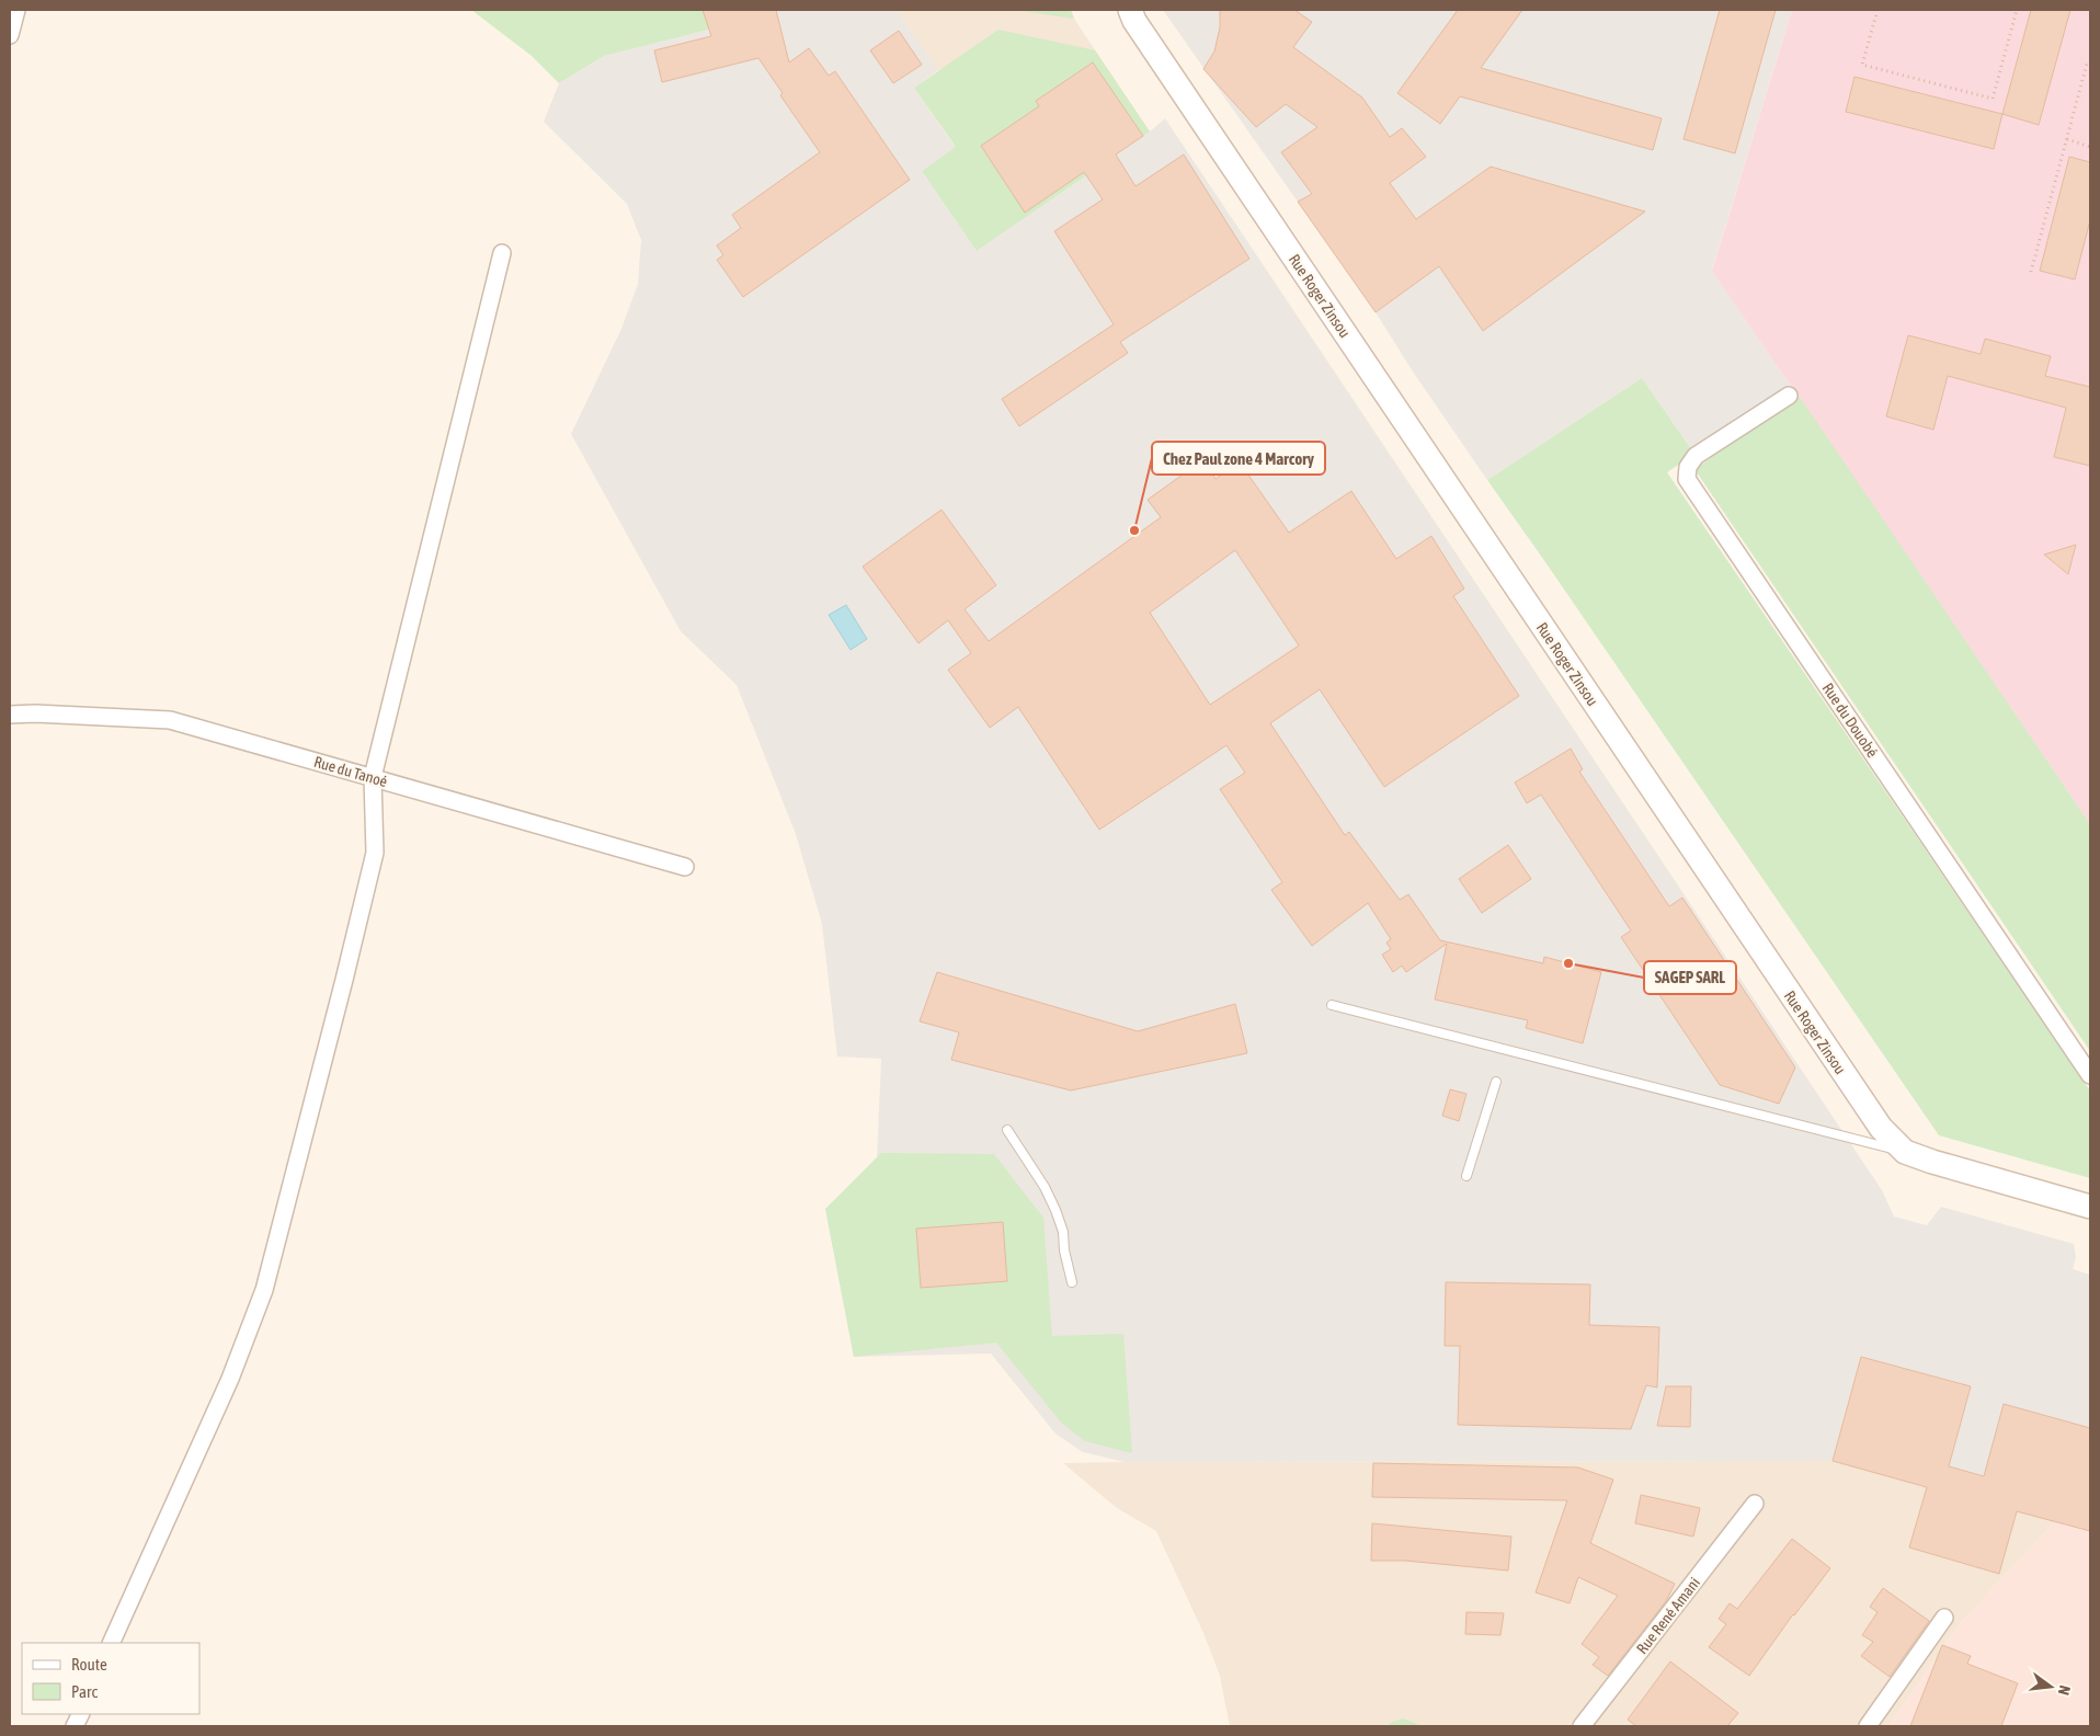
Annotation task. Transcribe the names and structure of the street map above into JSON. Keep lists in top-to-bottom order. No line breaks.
{"streets":{"street":["Rue Roger Zinsou","Rue du Douobé","Rue du Tanoé","Rue René Amani"]},"places":["Chez Paul zone 4 Marcory","SAGEP SARL"],"legend":["Route","Parc"],"north":"right"}
